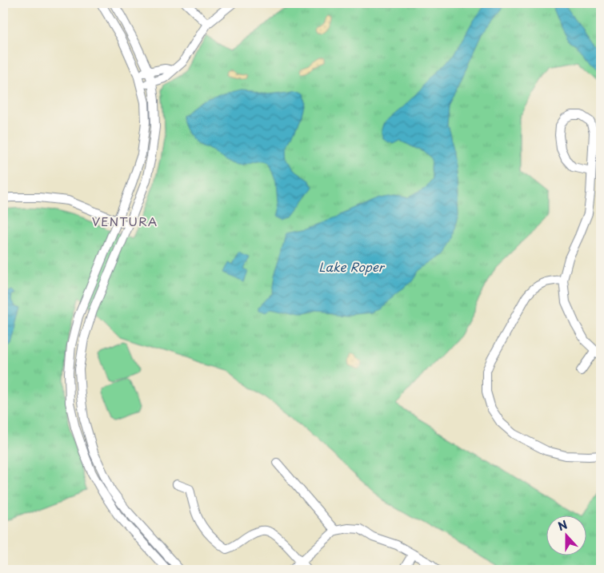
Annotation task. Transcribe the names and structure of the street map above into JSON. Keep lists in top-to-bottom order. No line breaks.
{"districts":["VENTURA"],"water":["Lake Roper"],"north":"top"}
